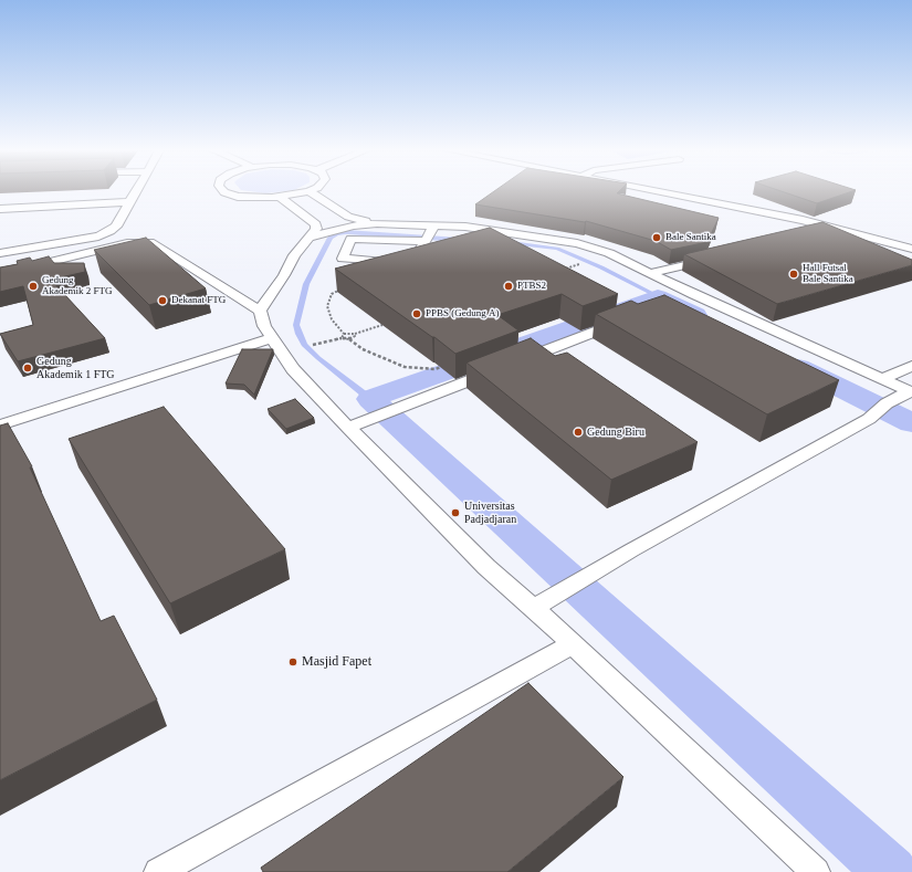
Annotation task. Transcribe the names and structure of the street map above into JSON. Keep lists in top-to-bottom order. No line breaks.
{"places":["Bale Santika","Hall Futsal Bale Santika","Gedung Akademik 2 FTG","PTBS2","Dekanat FTG","PPBS (Gedung A)","Gedung Akademik 1 FTG","Gedung Biru","Universitas Padjadjaran","Masjid Fapet"]}
